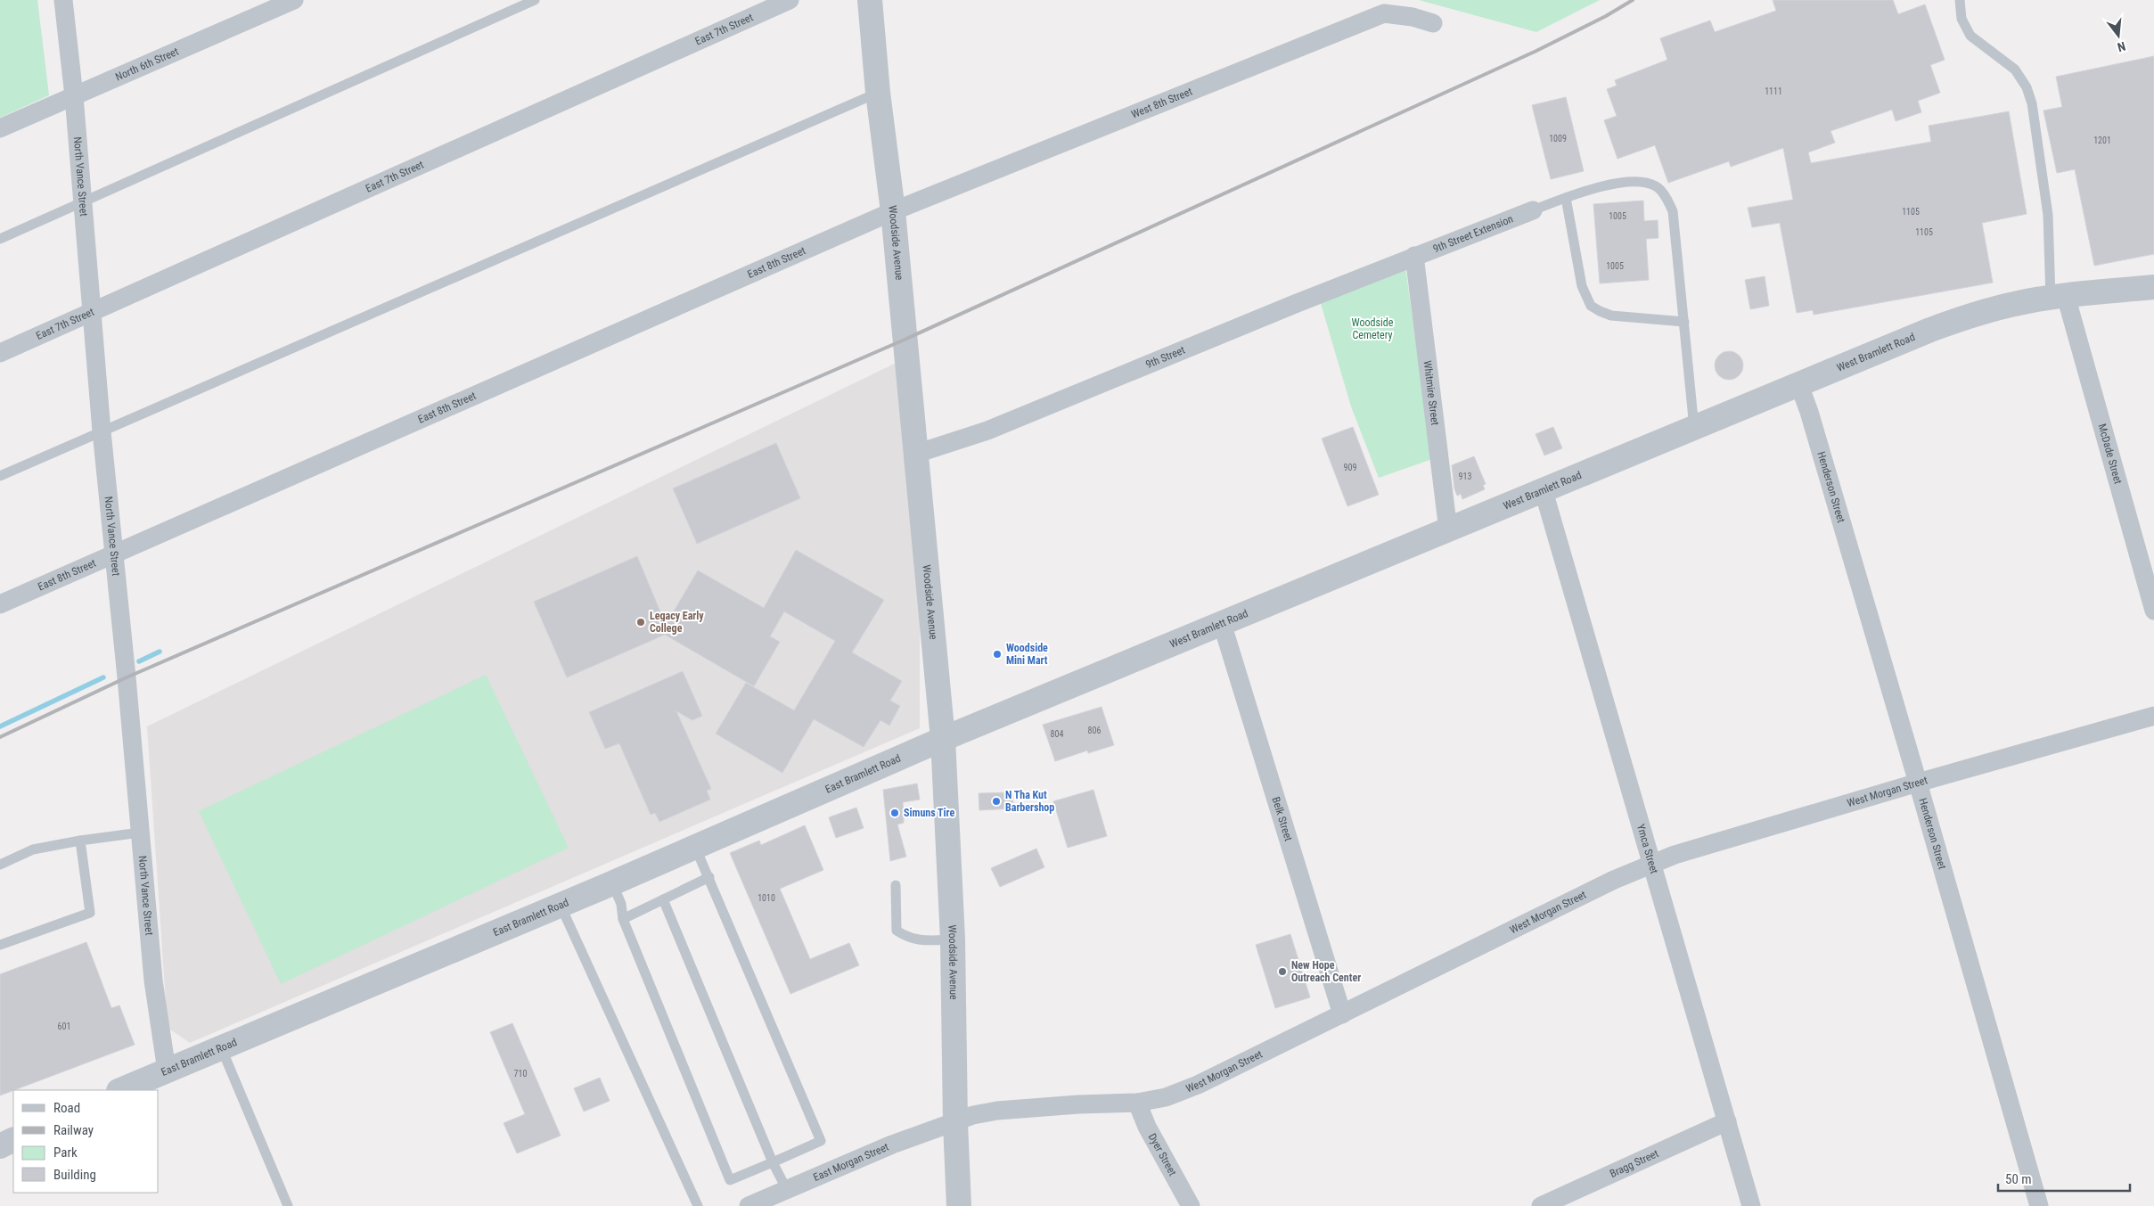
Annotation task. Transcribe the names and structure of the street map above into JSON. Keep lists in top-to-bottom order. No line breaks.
{"streets":{"street":["East 7th Street","North 6th Street","West 8th Street","North Vance Street","9th Street Extension","Woodside Avenue","East 8th Street","West Bramlett Road","9th Street","Whitmire Street","McDade Street","Henderson Street","East Bramlett Road","West Morgan Street","Belk Street","Ymca Street","Dyer Street","East Morgan Street","Bragg Street"]},"crossings":[["East 7th Street","North Vance Street"],["North 6th Street","North Vance Street"],["West 8th Street","Woodside Avenue"],["West 8th Street","East 8th Street"],["North Vance Street","East 8th Street"],["North Vance Street","East Bramlett Road"],["9th Street Extension","9th Street"],["9th Street Extension","Whitmire Street"],["Woodside Avenue","East 8th Street"],["Woodside Avenue","West Bramlett Road"],["Woodside Avenue","9th Street"],["Woodside Avenue","East Bramlett Road"],["Woodside Avenue","West Morgan Street"],["Woodside Avenue","East Morgan Street"],["West Bramlett Road","Whitmire Street"],["West Bramlett Road","McDade Street"],["West Bramlett Road","Henderson Street"],["West Bramlett Road","East Bramlett Road"],["West Bramlett Road","Belk Street"],["West Bramlett Road","Ymca Street"],["9th Street","Whitmire Street"],["Henderson Street","West Morgan Street"],["West Morgan Street","Belk Street"],["West Morgan Street","Ymca Street"],["West Morgan Street","Dyer Street"],["West Morgan Street","East Morgan Street"],["Ymca Street","Bragg Street"]],"parks":["Woodside Cemetery"],"places":["Legacy Early College","Woodside Mini Mart","N Tha Kut Barbershop","Simuns Tire","New Hope Outreach Center"],"house_numbers":["1111","1009","1201","1105","1005","1105","1005","909","913","806","804","1010","601","710"],"legend":["Road","Railway","Park","Building"],"scale_bar":"50 m","north":"bottom"}
